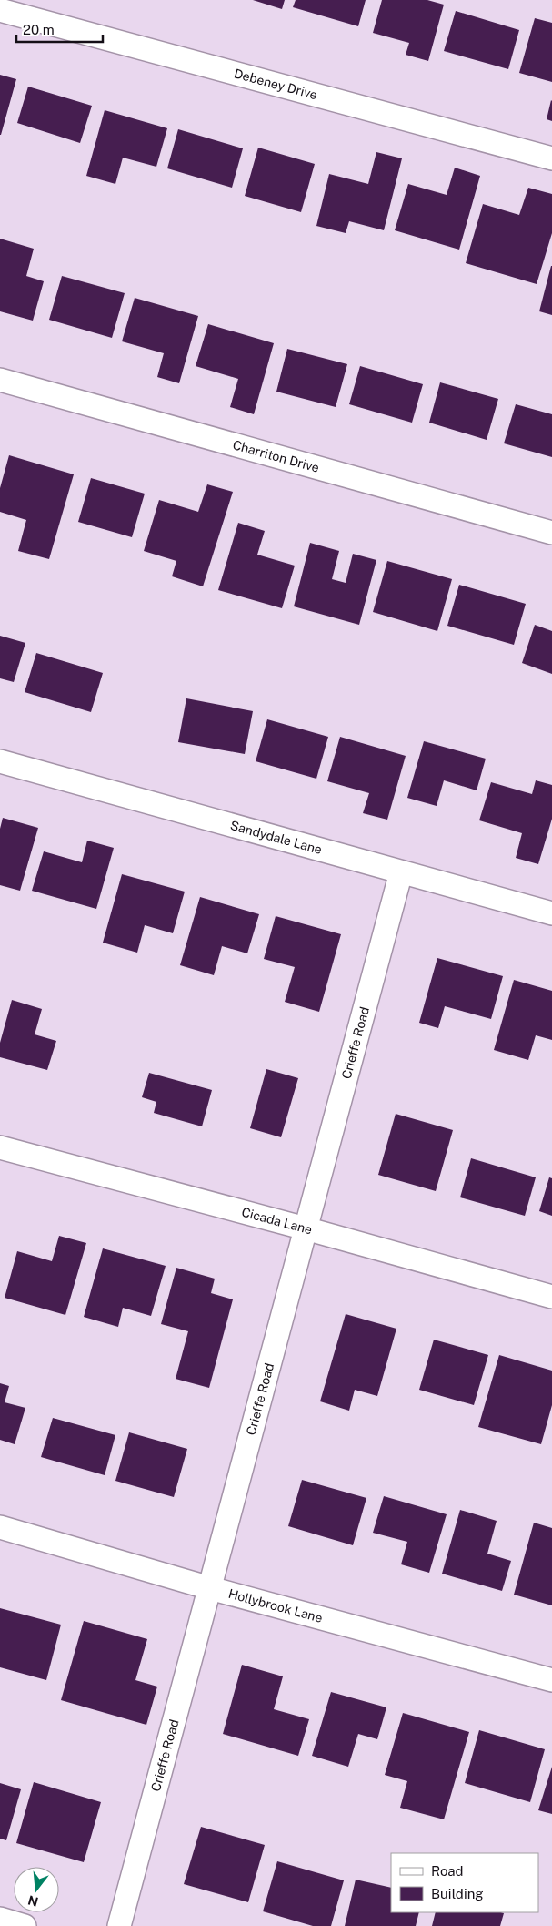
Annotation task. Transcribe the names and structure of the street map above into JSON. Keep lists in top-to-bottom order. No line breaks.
{"streets":{"street":["Debeney Drive","Charriton Drive","Sandydale Lane","Crieffe Road","Cicada Lane","Hollybrook Lane"]},"crossings":[["Sandydale Lane","Crieffe Road"],["Crieffe Road","Cicada Lane"],["Crieffe Road","Hollybrook Lane"]],"legend":["Road","Building"],"scale_bar":"20 m","north":"bottom"}
